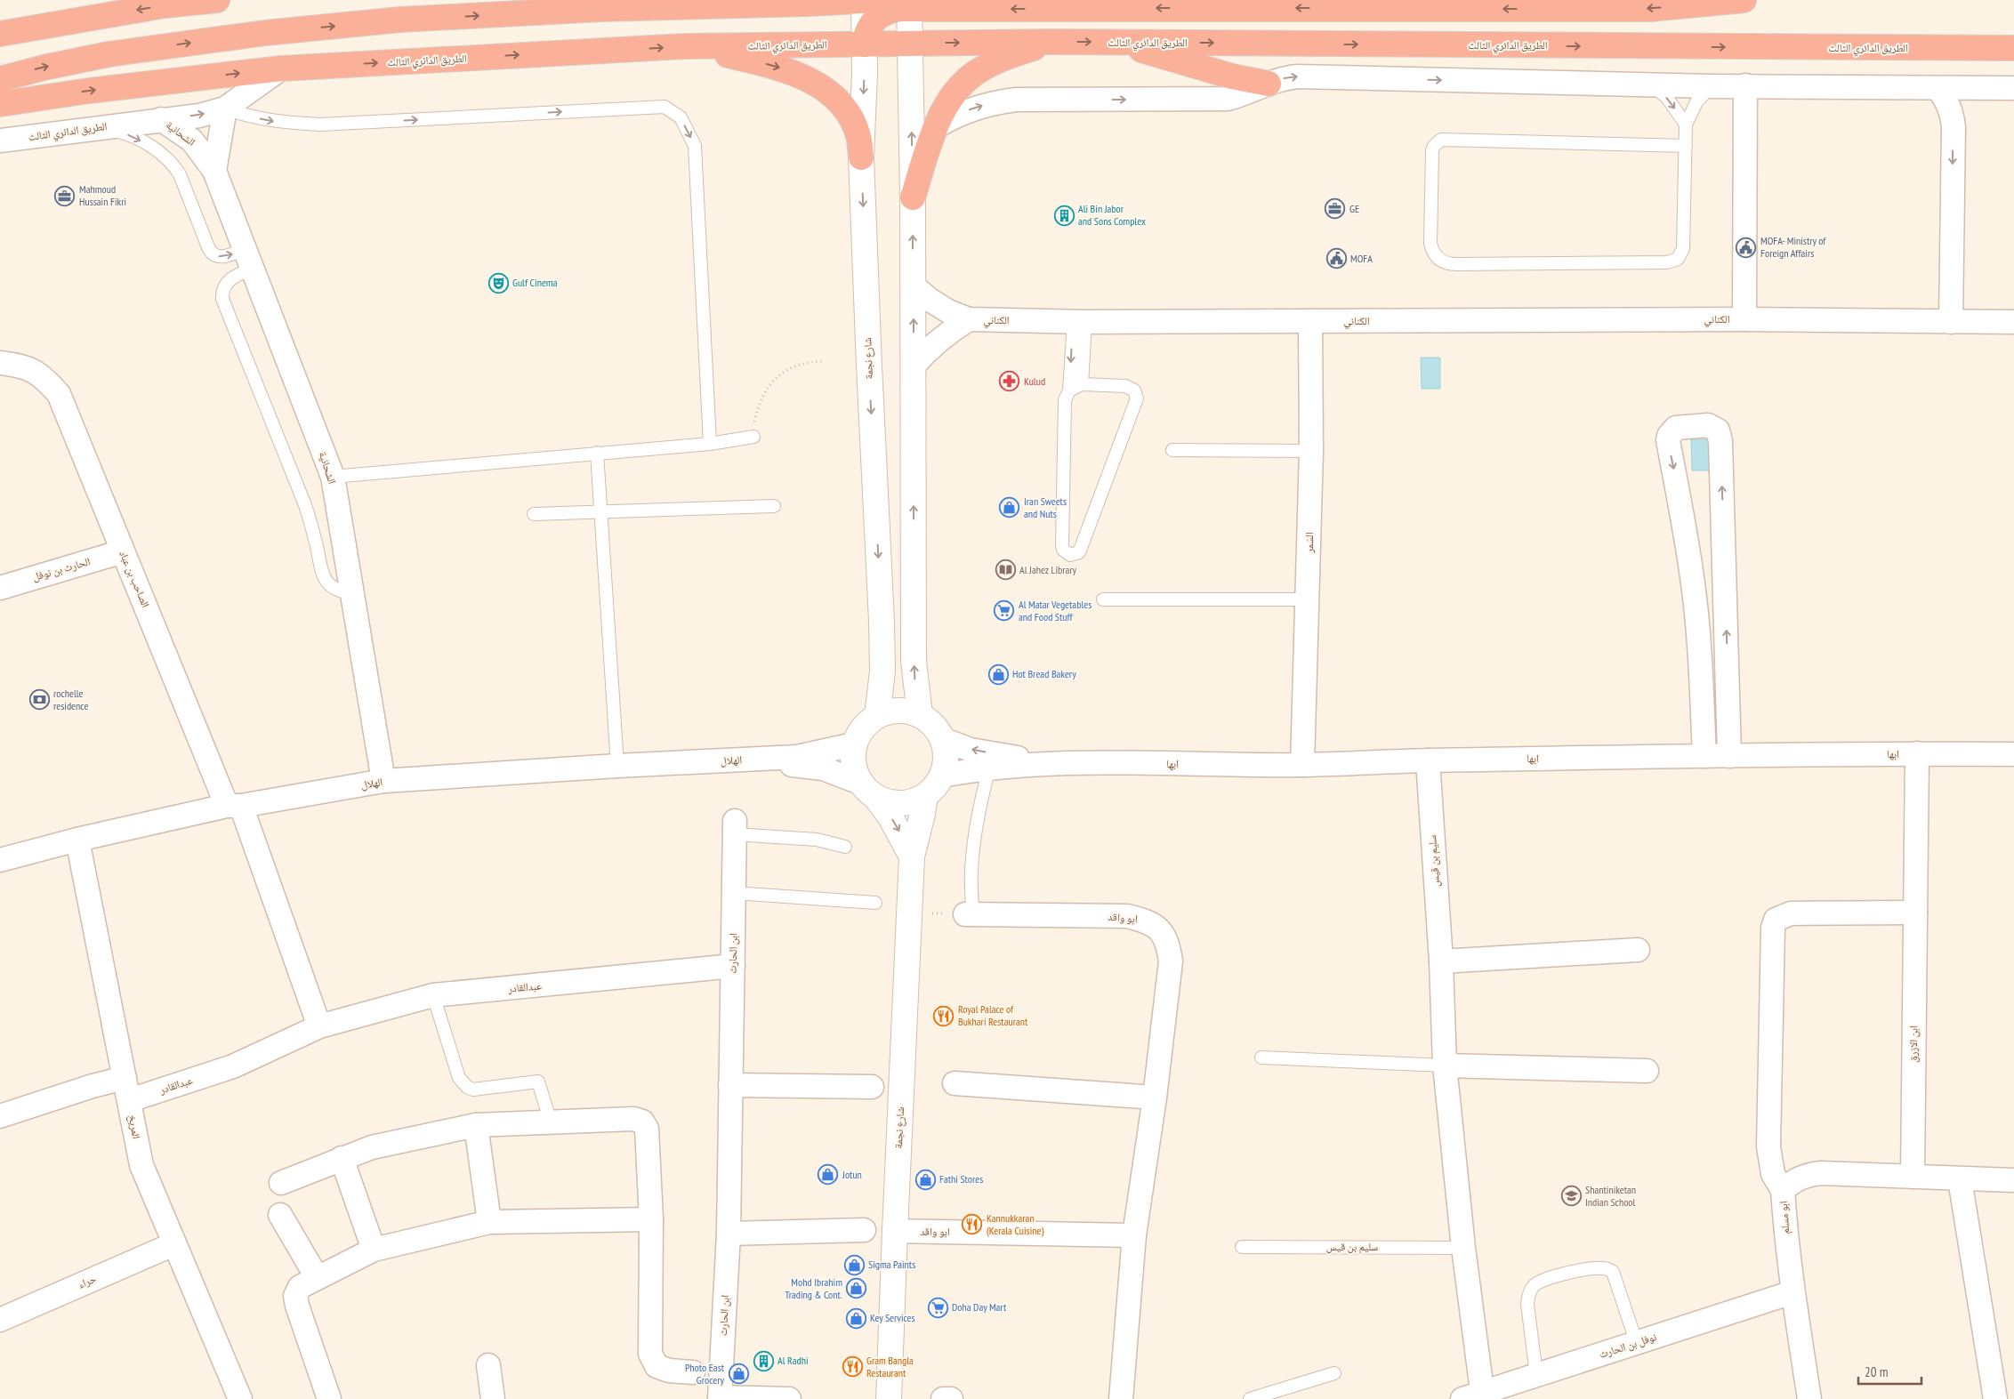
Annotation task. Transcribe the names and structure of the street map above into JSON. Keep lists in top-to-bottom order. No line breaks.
{"streets":{"highway":["الطريق الدائري الثالث"],"main road":["شارع نجمة"],"street":["الشحانية","الكناني","السَمر","الحارث بن نوفل","الصاحب بن عباد","ابها","الهلال","سليم بن قيس","ابو واقد","ابن الحارث","عبدالقادر","ابن الازرق","المريخ","ابو مسلم","حراء","نوفل بن الحارث"]},"crossings":[["الطريق الدائري الثالث","الشحانية"],["الطريق الدائري الثالث","شارع نجمة"],["الشحانية","الهلال"],["الكناني","السَمر"],["شارع نجمة","ابها"],["شارع نجمة","الهلال"],["شارع نجمة","ابو واقد"],["السَمر","ابها"],["الحارث بن نوفل","الصاحب بن عباد"],["الصاحب بن عباد","الهلال"],["ابها","الهلال"],["ابها","سليم بن قيس"],["ابها","ابن الازرق"],["الهلال","المريخ"],["سليم بن قيس","نوفل بن الحارث"],["ابن الحارث","عبدالقادر"],["عبدالقادر","المريخ"],["ابن الازرق","ابو مسلم"],["المريخ","حراء"],["ابو مسلم","نوفل بن الحارث"]],"places":{"office":["Mahmoud Hussain Fikri","GE"],"building":["Ali Bin Jabor and Sons Complex","Al Radhi"],"public building":["MOFA- Ministry of Foreign Affairs","MOFA"],"theatre":["Gulf Cinema"],"pharmacy":["Kulud"],"shop":["Iran Sweets and Nuts","Hot Bread Bakery","Jotun","Fathi Stores","Sigma Paints","Mohd Ibrahim Trading & Cont.","Key Services","Photo East Grocery"],"library":["Al Jahez Library"],"supermarket":["Al Matar Vegetables and Food Stuff","Doha Day Mart"],"bank":["rochelle residence"],"restaurant":["Royal Palace of Bukhari Restaurant","Kannukkaran (Kerala Cuisine)","Gram Bangla Restaurant"],"school or university":["Shantiniketan Indian School"]},"scale_bar":"20 m"}
